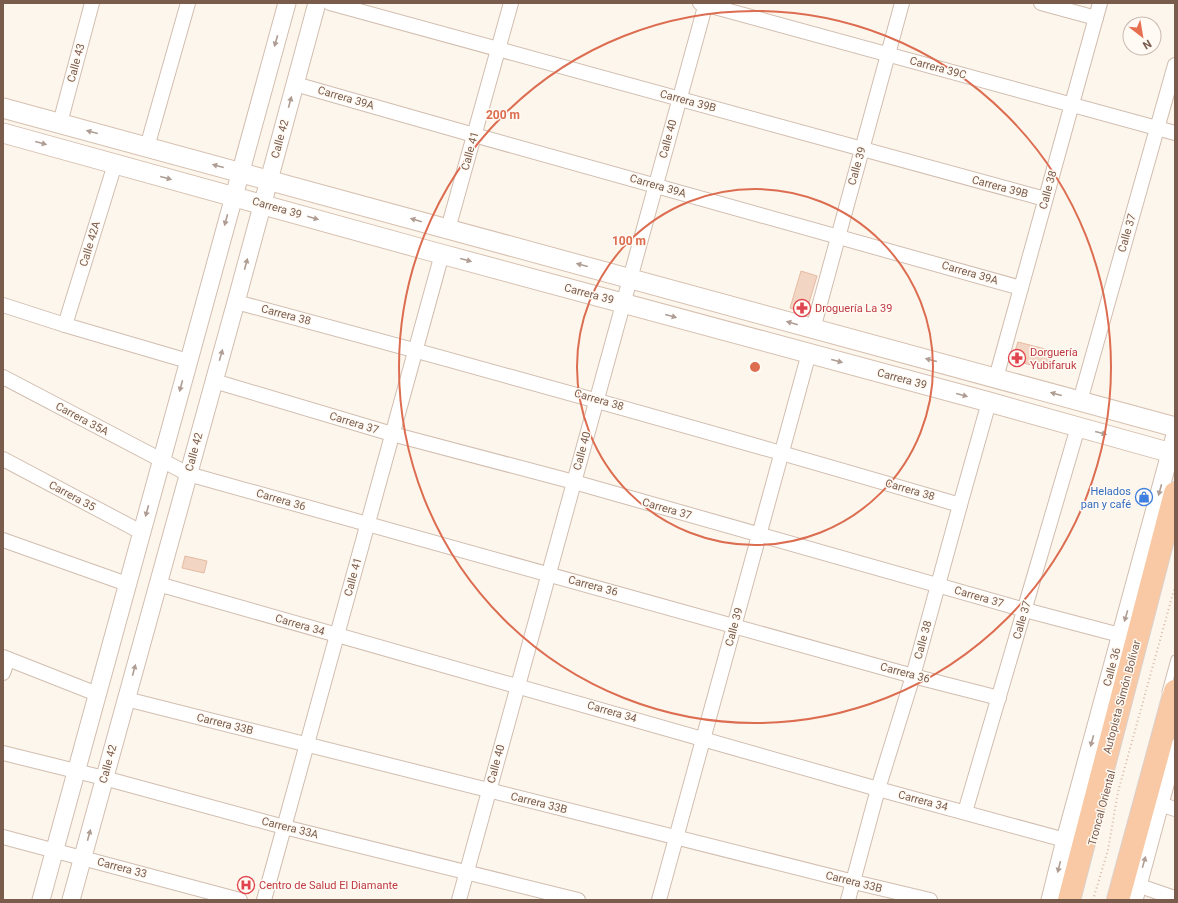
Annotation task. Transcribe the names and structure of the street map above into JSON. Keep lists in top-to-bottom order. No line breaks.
{"streets":{"highway":["Autopista Simón Bolívar"],"main road":["Carrera 39"],"street":["Calle 43","Carrera 39C","Carrera 39A","Carrera 39B","Calle 42","Calle 40","Calle 41","Calle 39","Calle 38","Calle 37","Calle 42A","Carrera 38","Carrera 35A","Carrera 37","Carrera 35","Carrera 36","Carrera 34","Calle 36","Carrera 33B","Carrera 33A","Carrera 33"]},"crossings":[["Carrera 39C","Calle 40"],["Carrera 39C","Calle 39"],["Carrera 39C","Calle 38"],["Carrera 39C","Calle 37"],["Carrera 39A","Calle 42"],["Carrera 39A","Calle 40"],["Carrera 39A","Calle 41"],["Carrera 39A","Calle 39"],["Carrera 39A","Calle 38"],["Carrera 39B","Calle 40"],["Carrera 39B","Calle 41"],["Carrera 39B","Calle 39"],["Carrera 39B","Calle 38"],["Calle 42","Carrera 39"],["Calle 42","Carrera 38"],["Calle 42","Carrera 37"],["Calle 42","Carrera 36"],["Calle 42","Carrera 34"],["Calle 42","Carrera 33B"],["Calle 42","Carrera 33A"],["Calle 42","Carrera 33"],["Calle 40","Carrera 39"],["Calle 40","Carrera 38"],["Calle 40","Carrera 37"],["Calle 40","Carrera 36"],["Calle 40","Carrera 34"],["Calle 40","Carrera 33B"],["Calle 40","Carrera 33A"],["Calle 41","Carrera 39"],["Calle 41","Carrera 38"],["Calle 41","Carrera 37"],["Calle 41","Carrera 36"],["Calle 41","Carrera 34"],["Calle 41","Carrera 33B"],["Calle 41","Carrera 33A"],["Calle 39","Carrera 39"],["Calle 39","Carrera 38"],["Calle 39","Carrera 37"],["Calle 39","Carrera 36"],["Calle 39","Carrera 34"],["Calle 39","Carrera 33B"],["Calle 38","Carrera 39"],["Calle 38","Carrera 38"],["Calle 38","Carrera 37"],["Calle 38","Carrera 36"],["Calle 38","Carrera 34"],["Calle 38","Carrera 33B"],["Carrera 39","Calle 37"],["Carrera 39","Calle 42A"],["Carrera 39","Calle 36"],["Calle 37","Carrera 37"],["Calle 37","Carrera 36"],["Calle 37","Carrera 34"],["Carrera 37","Calle 36"],["Carrera 34","Calle 36"],["Calle 36","Autopista Simón Bolívar"]],"places":{"pharmacy":["Droguería La 39","Dorguería Yubifaruk"],"shop":["Helados pan y café"],"hospital":["Centro de Salud El Diamante"]},"north":"bottom right","rings":["200 m","100 m"]}
